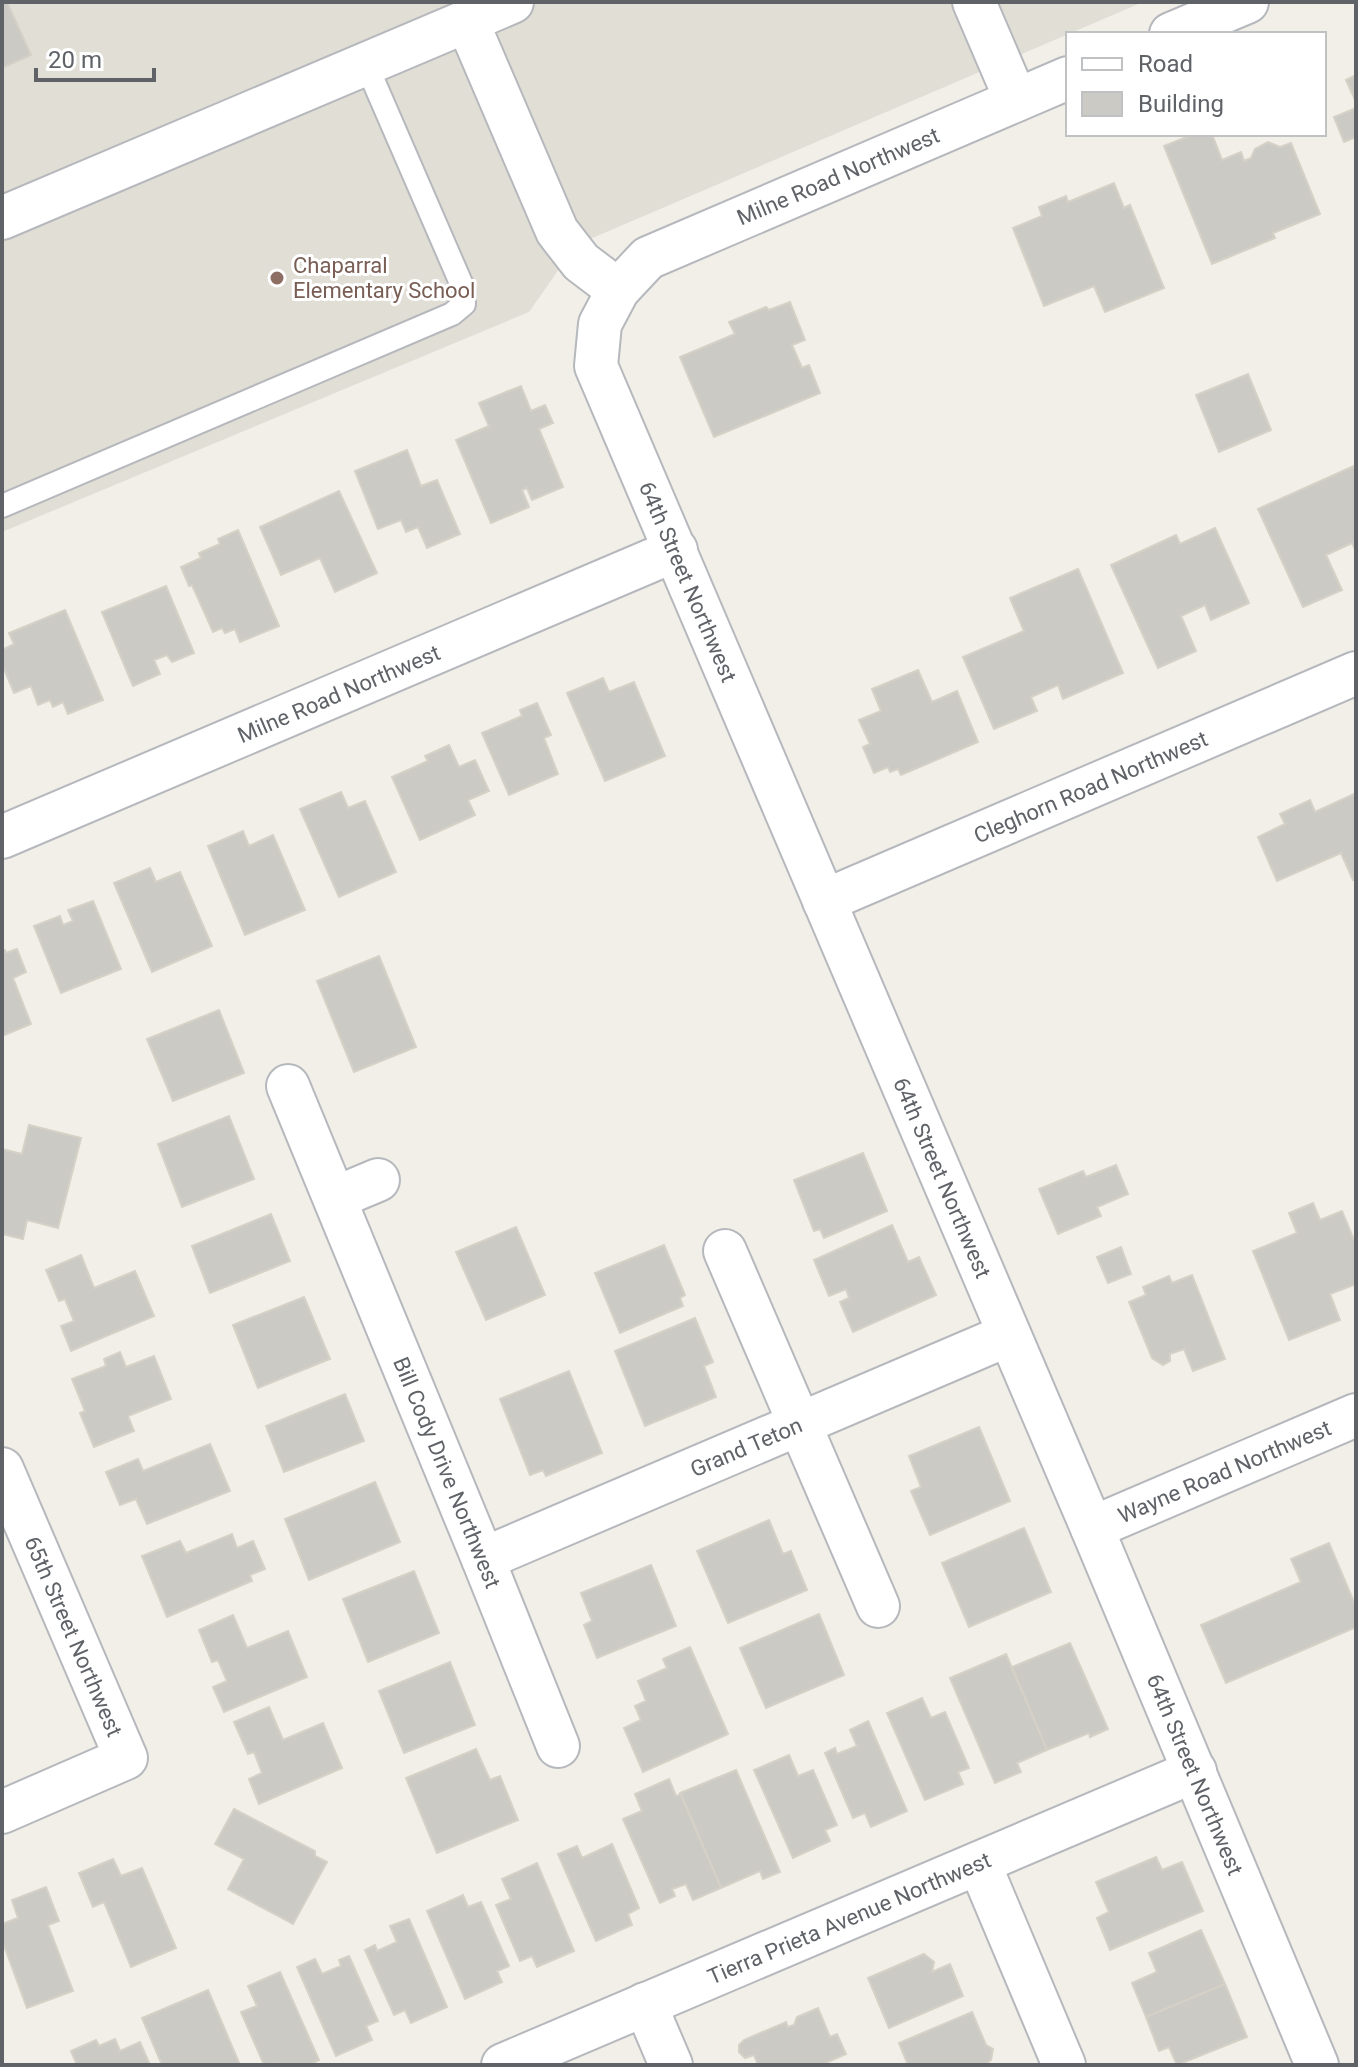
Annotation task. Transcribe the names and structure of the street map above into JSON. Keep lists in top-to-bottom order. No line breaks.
{"streets":{"street":["Milne Road Northwest","64th Street Northwest","Cleghorn Road Northwest","Grand Teton","Bill Cody Drive Northwest","Wayne Road Northwest","65th Street Northwest","Tierra Prieta Avenue Northwest"]},"crossings":[["Milne Road Northwest","64th Street Northwest"],["64th Street Northwest","Cleghorn Road Northwest"],["64th Street Northwest","Grand Teton"],["64th Street Northwest","Wayne Road Northwest"],["64th Street Northwest","Tierra Prieta Avenue Northwest"],["Grand Teton","Bill Cody Drive Northwest"]],"places":["Chaparral Elementary School"],"legend":["Road","Building"],"scale_bar":"20 m"}
